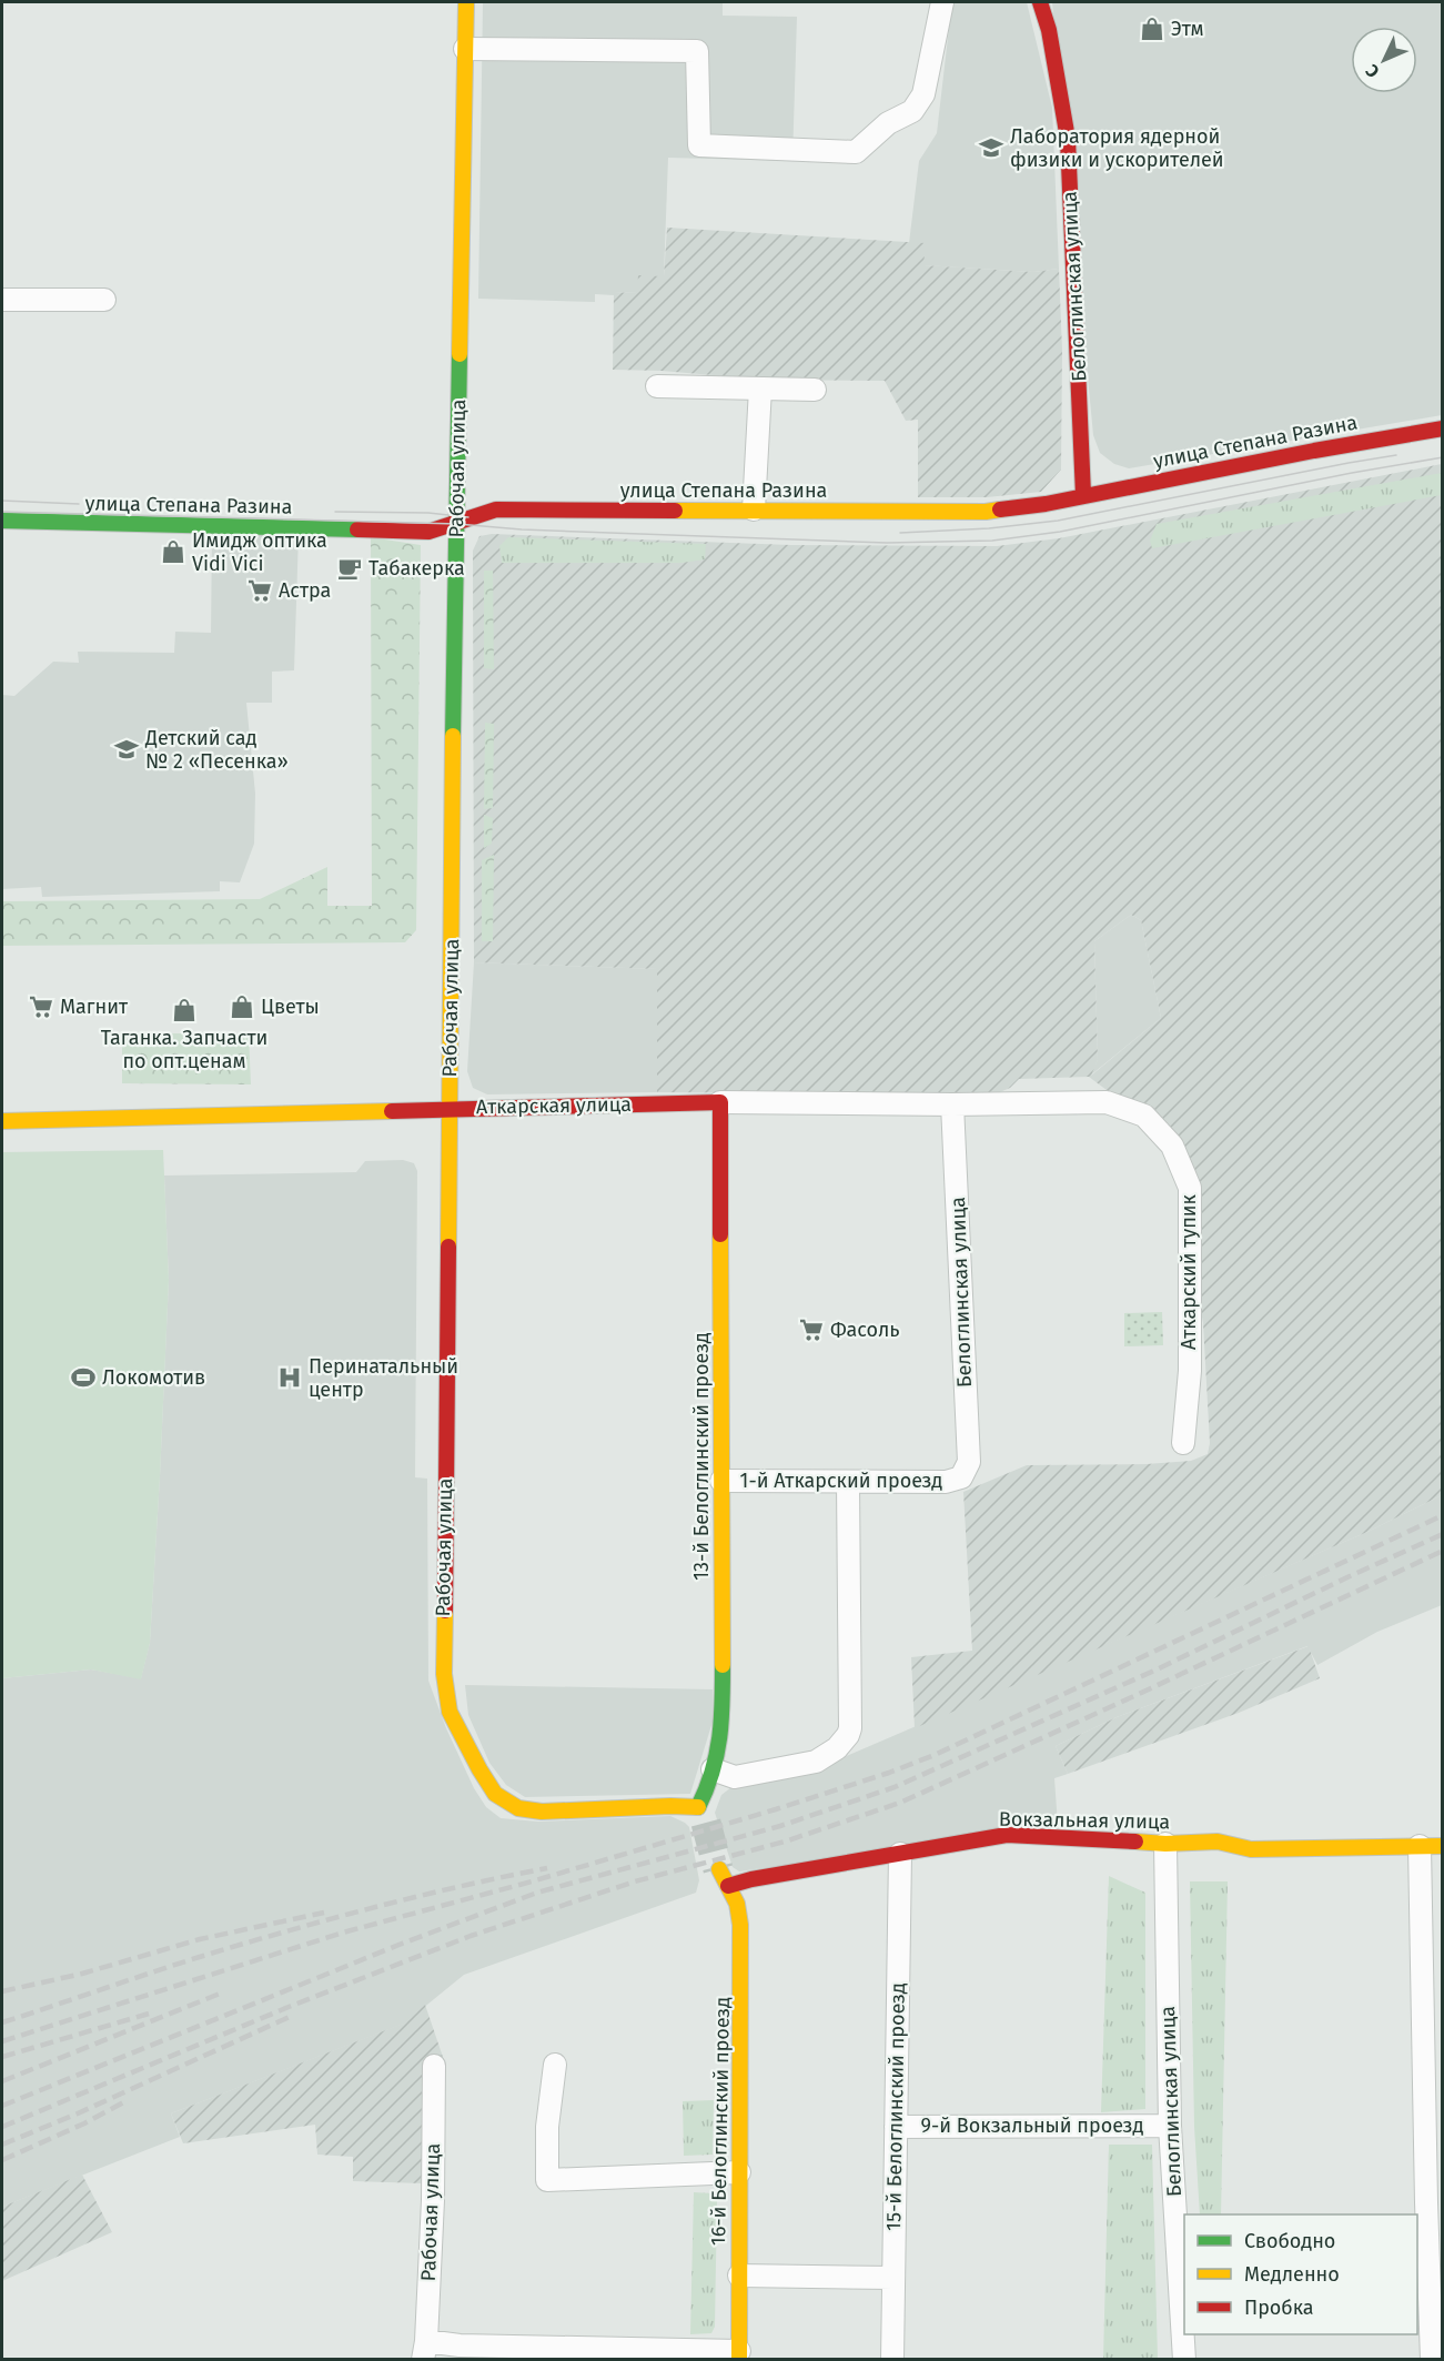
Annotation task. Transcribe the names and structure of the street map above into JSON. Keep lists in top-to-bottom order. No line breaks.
{"streets":{"street":["Белоглинская улица","улица Степана Разина","Рабочая улица","Аткарская улица","Аткарский тупик","13-й Белоглинский проезд","1-й Аткарский проезд","Вокзальная улица","15-й Белоглинский проезд","16-й Белоглинский проезд","9-й Вокзальный проезд"]},"crossings":[["Белоглинская улица","улица Степана Разина"],["Белоглинская улица","Аткарская улица"],["Белоглинская улица","1-й Аткарский проезд"],["Белоглинская улица","Вокзальная улица"],["Белоглинская улица","9-й Вокзальный проезд"],["улица Степана Разина","Рабочая улица"],["Рабочая улица","Аткарская улица"],["Рабочая улица","13-й Белоглинский проезд"],["Аткарская улица","Аткарский тупик"],["Аткарская улица","13-й Белоглинский проезд"],["13-й Белоглинский проезд","1-й Аткарский проезд"],["Вокзальная улица","15-й Белоглинский проезд"],["Вокзальная улица","16-й Белоглинский проезд"],["15-й Белоглинский проезд","9-й Вокзальный проезд"]],"places":{"shop":["Этм","Имидж оптика Vidi Vici","Цветы","Таганка. Запчасти по опт.ценам"],"school or university":["Лаборатория ядерной физики и ускорителей","Детский сад № 2 «Песенка»"],"cafe":["Табакерка"],"supermarket":["Астра","Магнит","Фасоль"],"sports":["Локомотив"],"hospital":["Перинатальный центр"]},"legend":["Свободно","Медленно","Пробка"],"north":"bottom left"}
